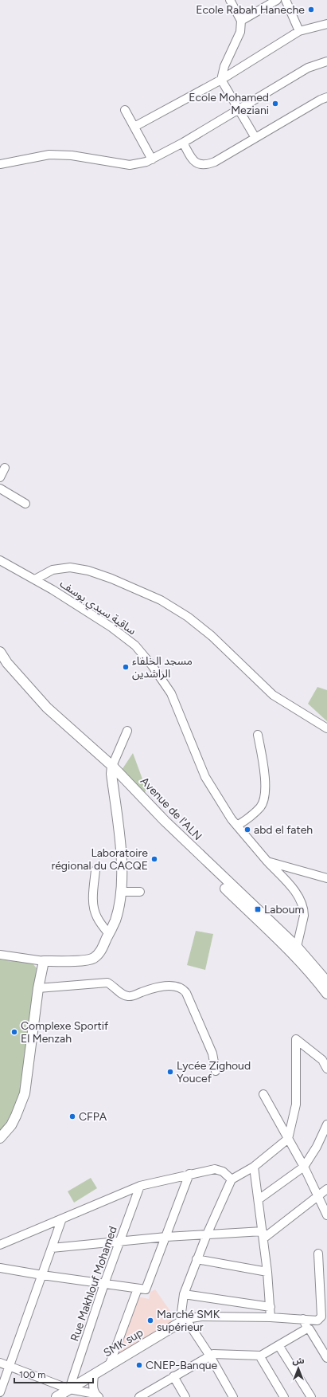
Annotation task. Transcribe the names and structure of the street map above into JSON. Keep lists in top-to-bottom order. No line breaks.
{"streets":{"main road":["SMK sup"],"street":["ساقية سيدي يوسف","Rue Makhlouf Mohamed"]},"crossings":[["Rue Makhlouf Mohamed","SMK sup"]],"places":{"other":["Ecole Rabah Haneche","Ecole Mohamed Meziani","مسجد الخلفاء الراشدين","abd el fateh","Laboratoire régional du CACQE","Complexe Sportif El Menzah","Lycée Zighoud Youcef","CFPA","Marché SMK supérieur","CNEP-Banque"],"transit":["Laboum"]},"scale_bar":"100 m","north":"top"}
